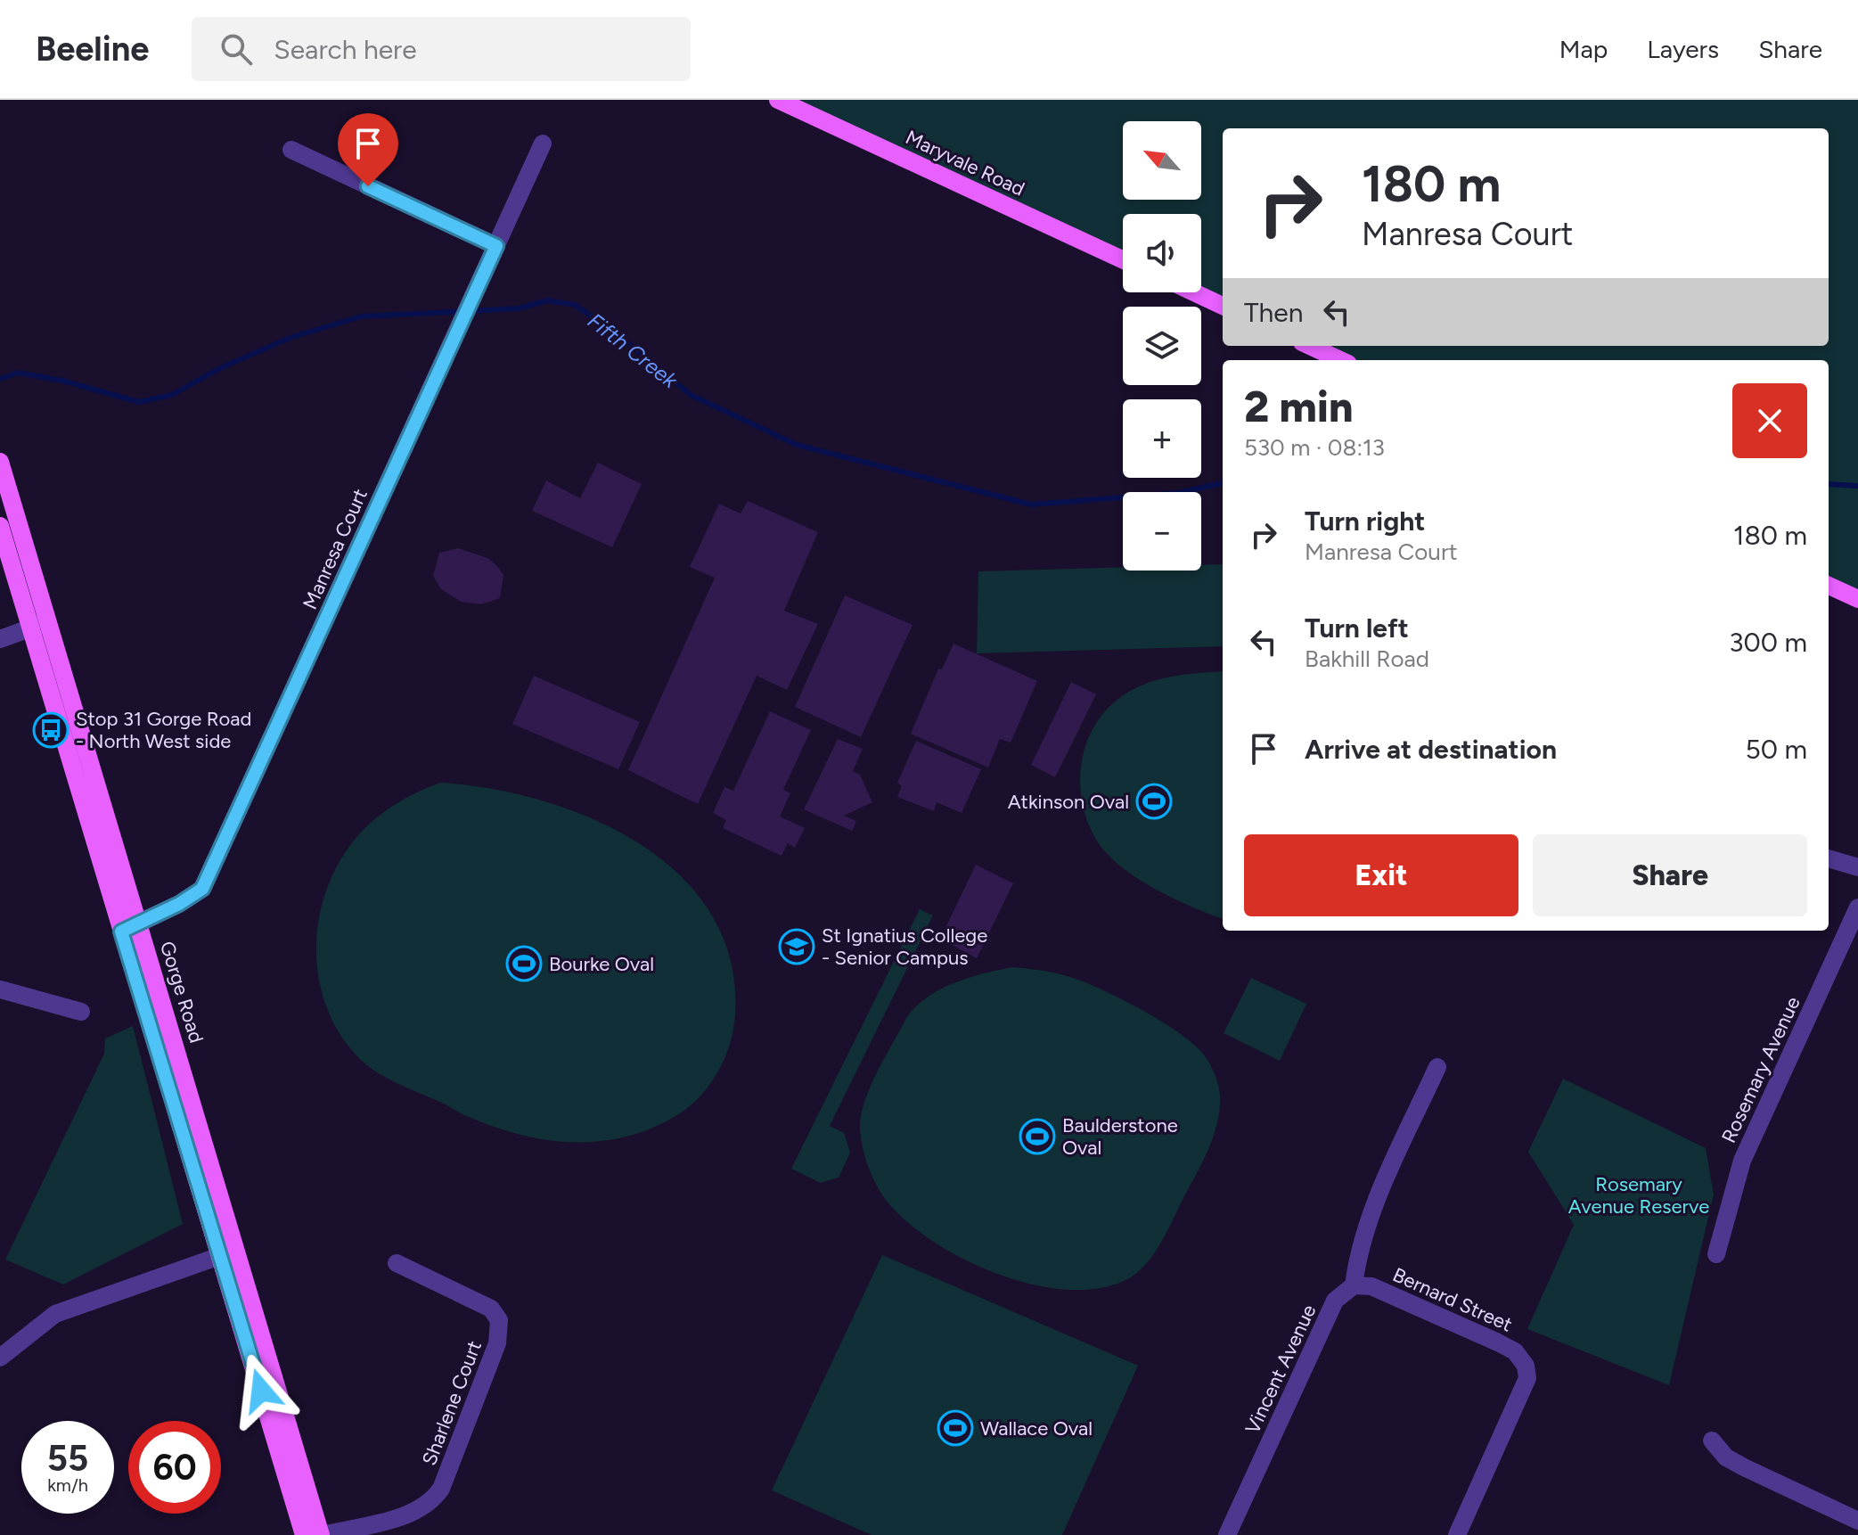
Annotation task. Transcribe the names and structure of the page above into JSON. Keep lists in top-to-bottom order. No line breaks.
{"streets":{"main road":["Maryvale Road","Gorge Road"],"street":["Manresa Court","Rosemary Avenue","Bernard Street","Vincent Avenue","Sharlene Court"]},"crossings":[["Manresa Court","Gorge Road"],["Gorge Road","Sharlene Court"],["Bernard Street","Vincent Avenue"]],"water":["Fifth Creek"],"parks":["Rosemary Avenue Reserve"],"places":{"bus stop":["Stop 31 Gorge Road - North West side"],"sports":["Atkinson Oval","Bourke Oval","Baulderstone Oval","Wallace Oval"],"school or university":["St Ignatius College - Senior Campus"]},"north":"top left","page":{"header":"Beeline","search":"Search here","nav":["Map","Layers","Share"],"map_buttons":["+","−"],"turn":["180 m","Manresa Court"],"then":"Then","heading":["2 min","530 m · 08:13"],"list":[{"name":"Turn right","note":"Manresa Court","value":"180 m"},{"name":"Turn left","note":"Bakhill Road","value":"300 m"},{"name":"Arrive at destination","value":"50 m"}],"buttons":["Exit","Share"],"speed":"55 km/h","limit":"60"}}
